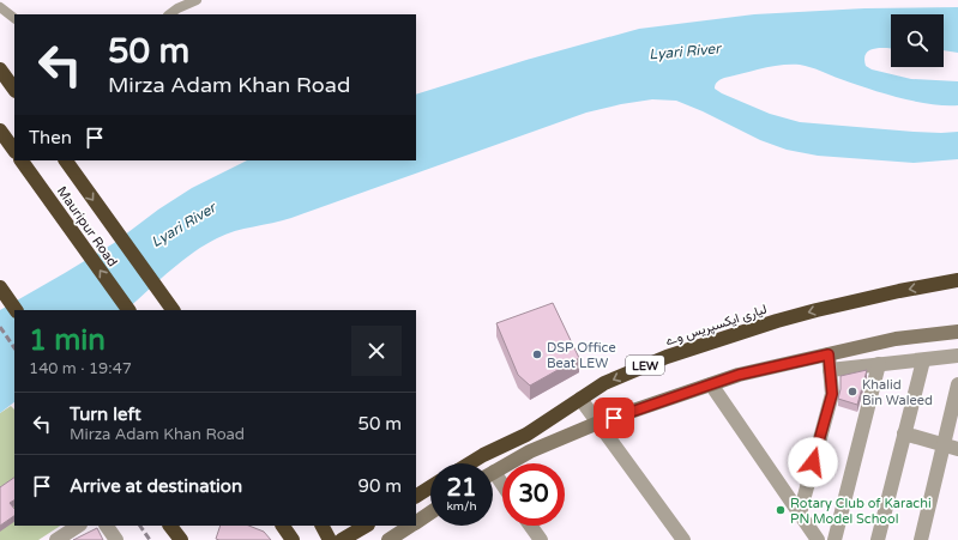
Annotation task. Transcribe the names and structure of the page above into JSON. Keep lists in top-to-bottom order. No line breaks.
{"streets":{"highway":["Mauripur Road","لیاری ایکسپریس وے","LEW"]},"one_way":["لیاری ایکسپریس وے"],"water":["Lyari River"],"places":["DSP Office Beat LEW","Khalid Bin Waleed","Rotary Club of Karachi PN Model School"],"page":{"turn":["50 m","Mirza Adam Khan Road"],"then":"Then","heading":["1 min","140 m · 19:47"],"list":[{"name":"Turn left","note":"Mirza Adam Khan Road","value":"50 m"},{"name":"Arrive at destination","value":"90 m"}],"speed":"21 km/h","limit":"30"}}
